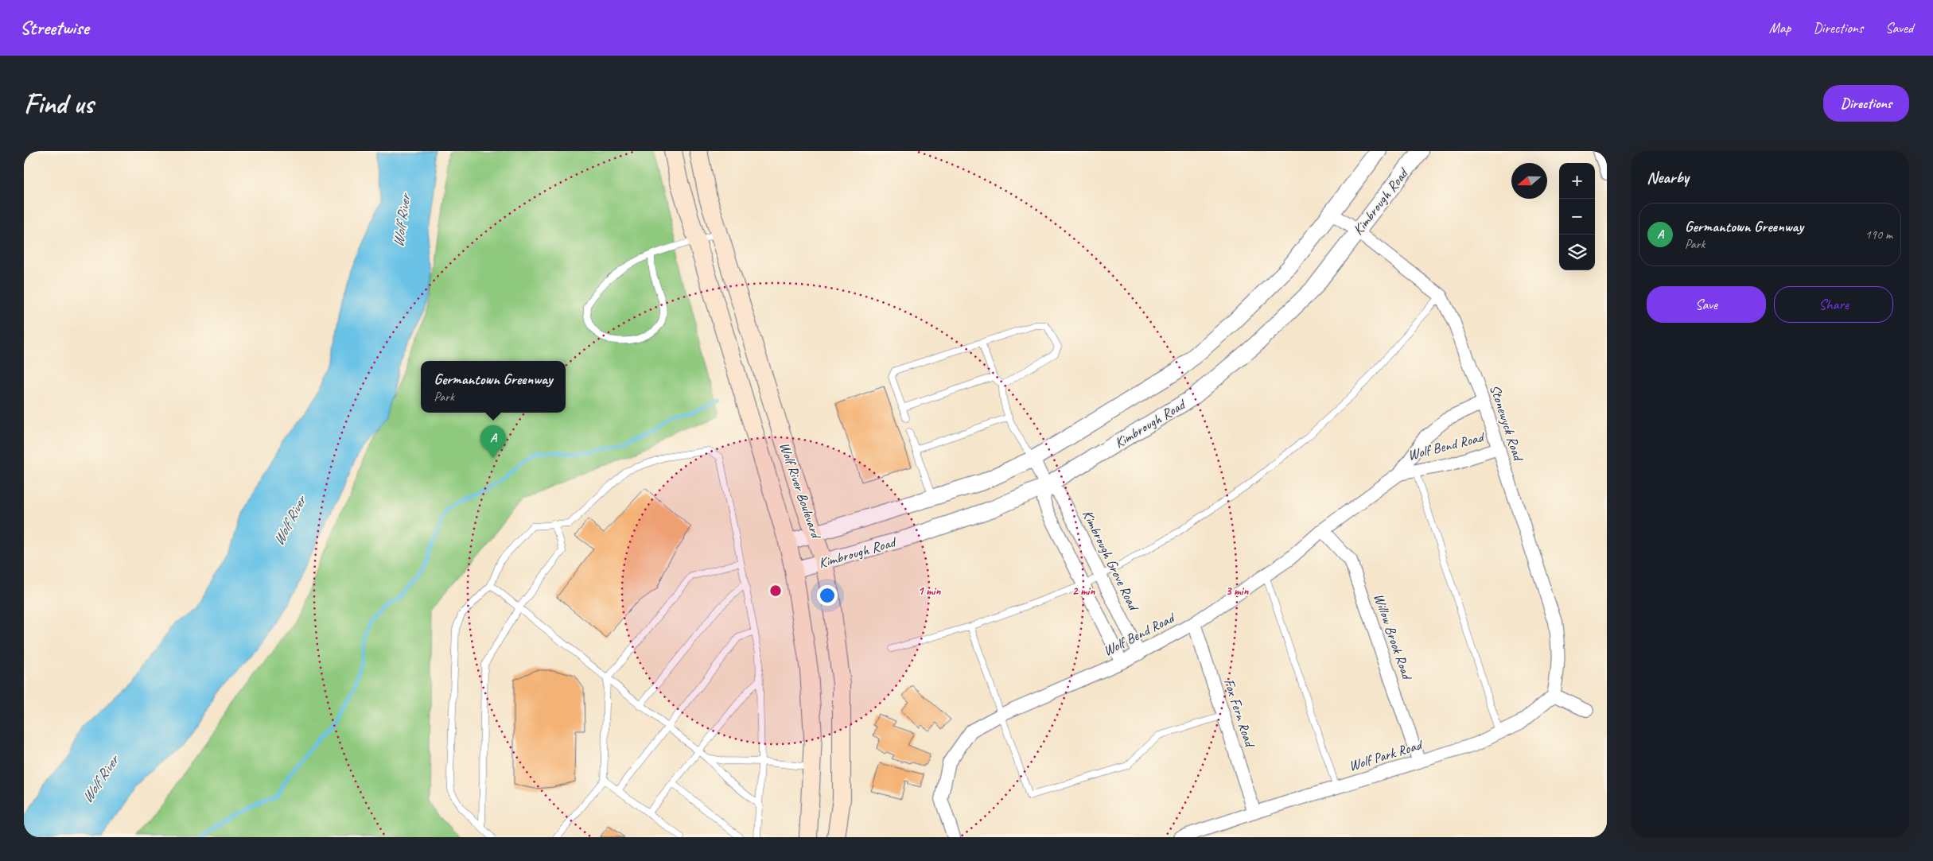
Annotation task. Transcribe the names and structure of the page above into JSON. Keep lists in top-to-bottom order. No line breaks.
{"streets":{"main road":["Wolf River Boulevard"],"street":["Kimbrough Road","Stonewyck Road","Wolf Bend Road","Kimbrough Grove Road","Willow Brook Road","Fox Fern Road","Wolf Park Road"]},"crossings":[["Kimbrough Road","Stonewyck Road"],["Kimbrough Road","Wolf River Boulevard"],["Kimbrough Road","Kimbrough Grove Road"],["Stonewyck Road","Wolf Bend Road"],["Stonewyck Road","Wolf Park Road"],["Wolf Bend Road","Kimbrough Grove Road"],["Wolf Bend Road","Willow Brook Road"],["Wolf Bend Road","Fox Fern Road"],["Willow Brook Road","Wolf Park Road"],["Fox Fern Road","Wolf Park Road"]],"water":["Wolf River"],"north":"left","page":{"header":"Streetwise","nav":["Map","Directions","Saved"],"buttons":["Directions",["Save","Share"]],"title":"Find us","heading":"Nearby","map_buttons":["+","−"],"list":[{"mark":"A","name":"Germantown Greenway","note":"Park","value":"190 m"}],"popup":["Germantown Greenway","Park"],"pins":"A"},"rings":["1 min","2 min","3 min"]}
